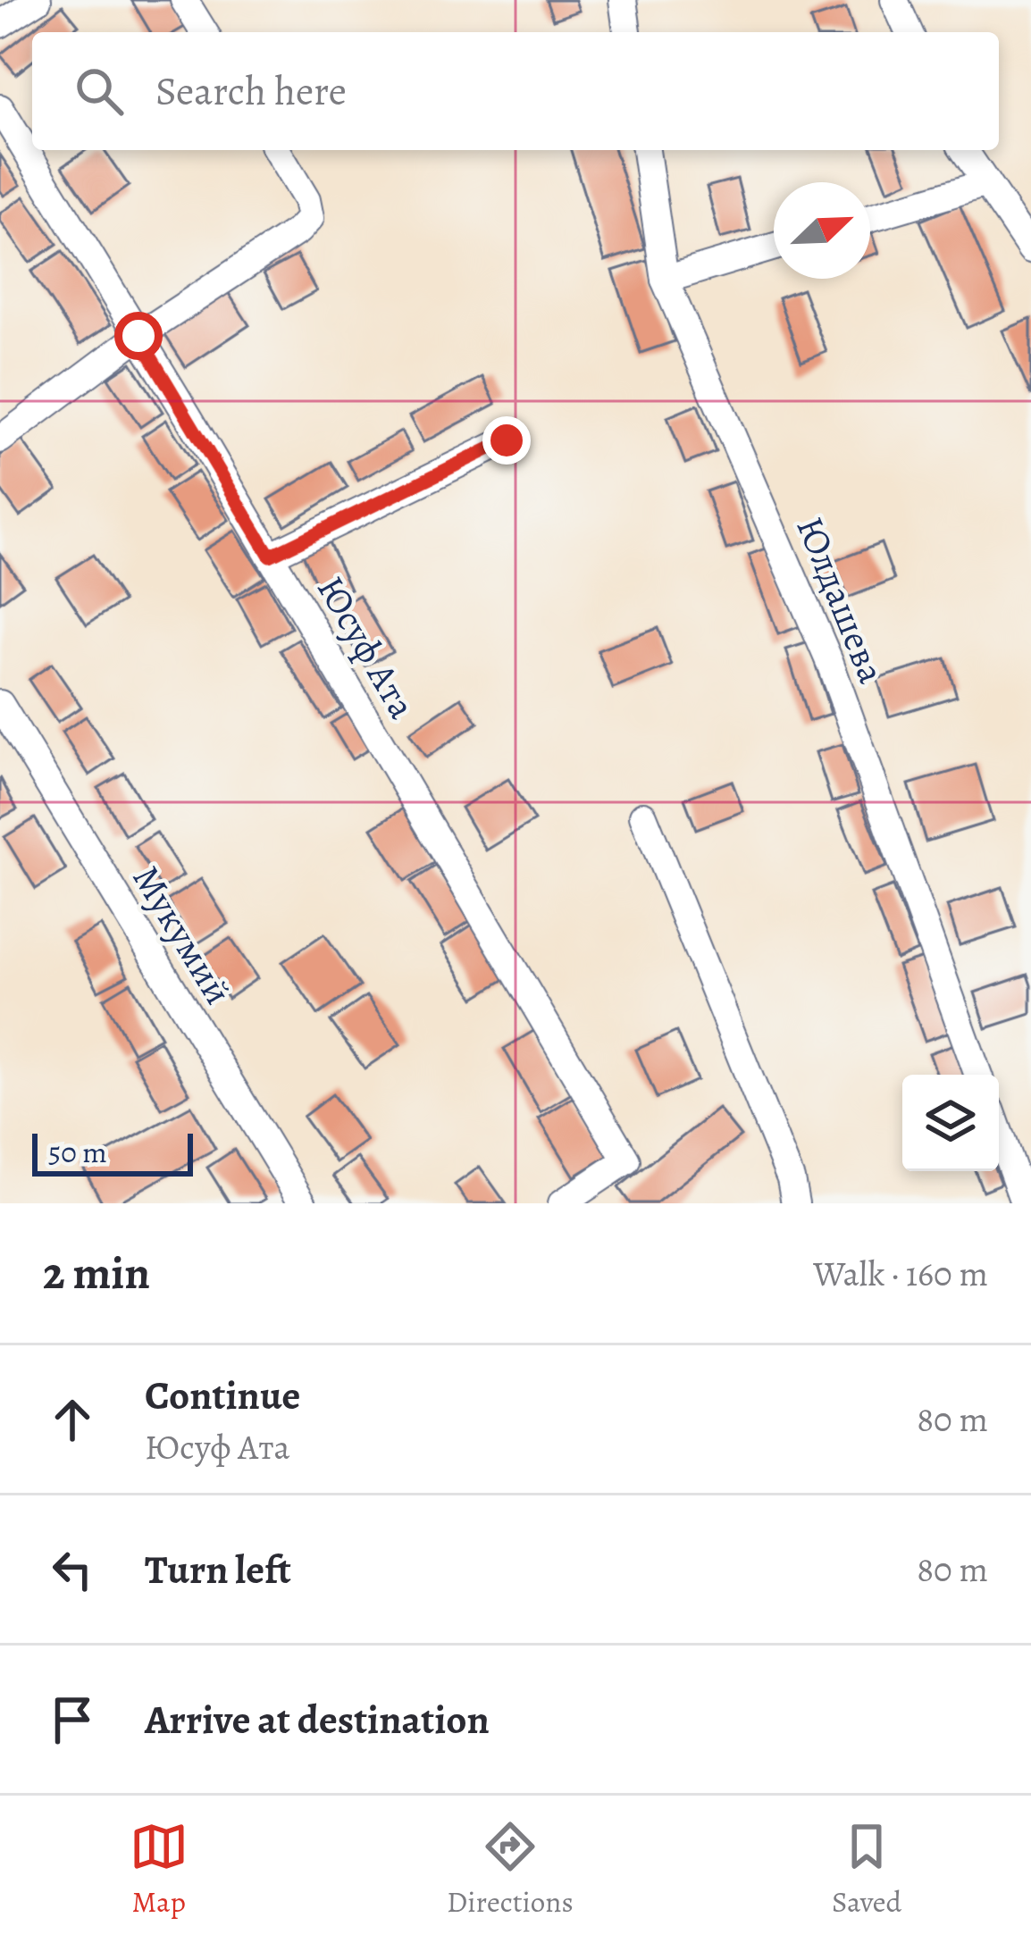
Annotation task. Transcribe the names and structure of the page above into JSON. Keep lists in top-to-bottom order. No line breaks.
{"streets":{"street":["Юлдашева","Юсуф Ата","Мукумий"]},"scale_bar":"50 m","north":"top right","page":{"search":"Search here","scale":"50 m","heading":["2 min","Walk · 160 m"],"list":[["Continue","Юсуф Ата","80 m"],["Turn left","80 m"],"Arrive at destination"],"nav":["Map","Directions","Saved"]}}
